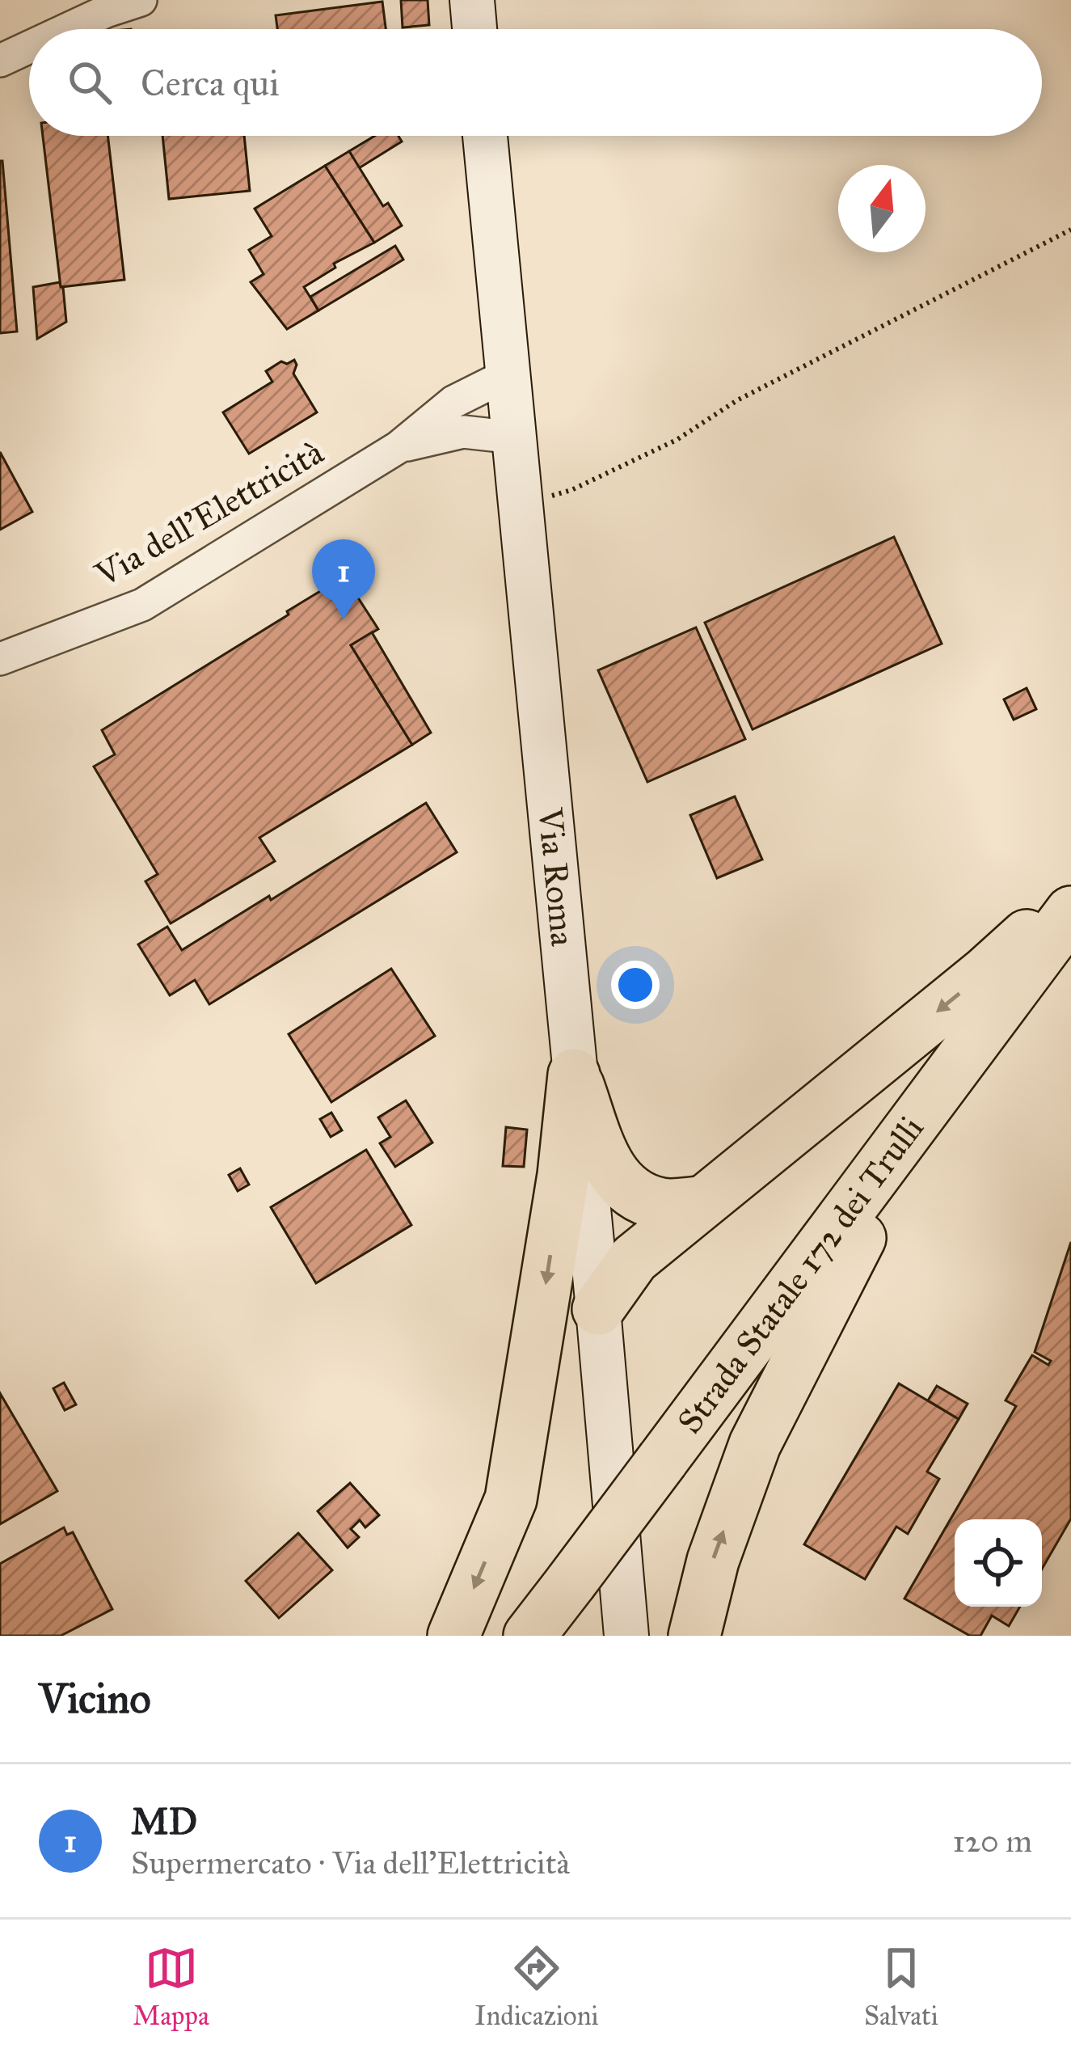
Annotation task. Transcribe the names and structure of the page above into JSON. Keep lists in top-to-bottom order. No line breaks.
{"streets":{"main road":["Strada Statale 172 dei Trulli"],"street":["Via dell'Elettricità","Via Roma"]},"crossings":[["Via dell'Elettricità","Via Roma"]],"north":"top","page":{"search":"Cerca qui","pins":"1","heading":"Vicino","list":[{"mark":"1","name":"MD","note":"Supermercato · Via dell'Elettricità","value":"120 m"}],"nav":["Mappa","Indicazioni","Salvati"]}}
